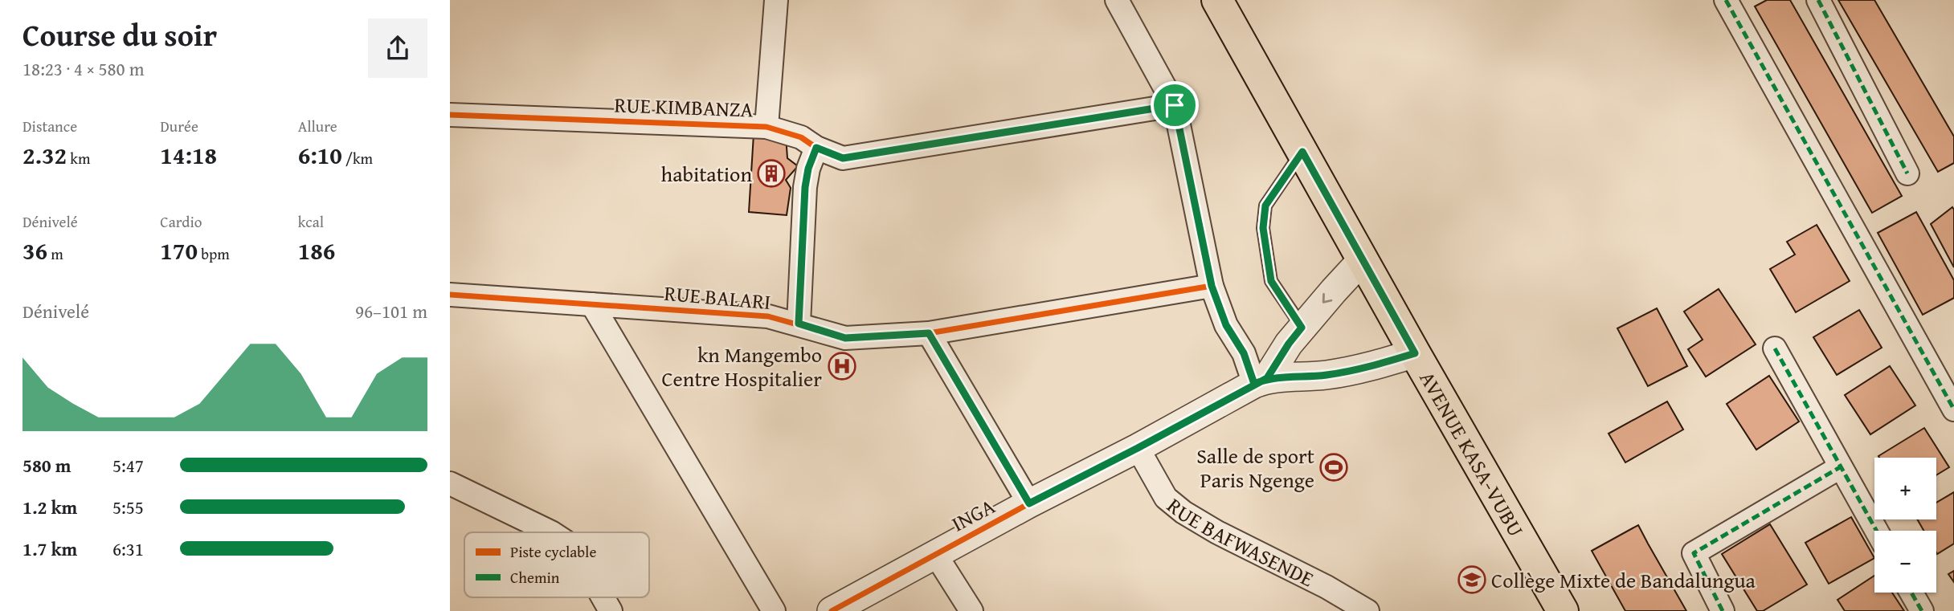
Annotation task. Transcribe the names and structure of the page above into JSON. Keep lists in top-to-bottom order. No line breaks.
{"streets":{"main road":["AVENUE KASA-VUBU"],"street":["RUE KIMBANZA","RUE BALARI","INGA","RUE BAFWASENDE"]},"crossings":[["AVENUE KASA-VUBU","INGA"],["INGA","RUE BAFWASENDE"]],"places":{"building":["habitation"],"hospital":["kn Mangembo Centre Hospitalier"],"sports":["Salle de sport Paris Ngenge"],"school or university":["Collège Mixte de Bandalungua"]},"legend":["Piste cyclable","Chemin"],"page":{"heading":["Course du soir","18:23 · 4 × 580 m"],"stats":[["Distance","2.32 km"],["Durée","14:18"],["Allure","6:10 /km"],["Dénivelé","36 m"],["Cardio","170 bpm"],["kcal","186"]],"chart":["Dénivelé","96–101 m"],"list":[{"name":"580 m","note":"5:47"},{"name":"1.2 km","note":"5:55"},{"name":"1.7 km","note":"6:31"}],"map_buttons":["+","−"]}}
